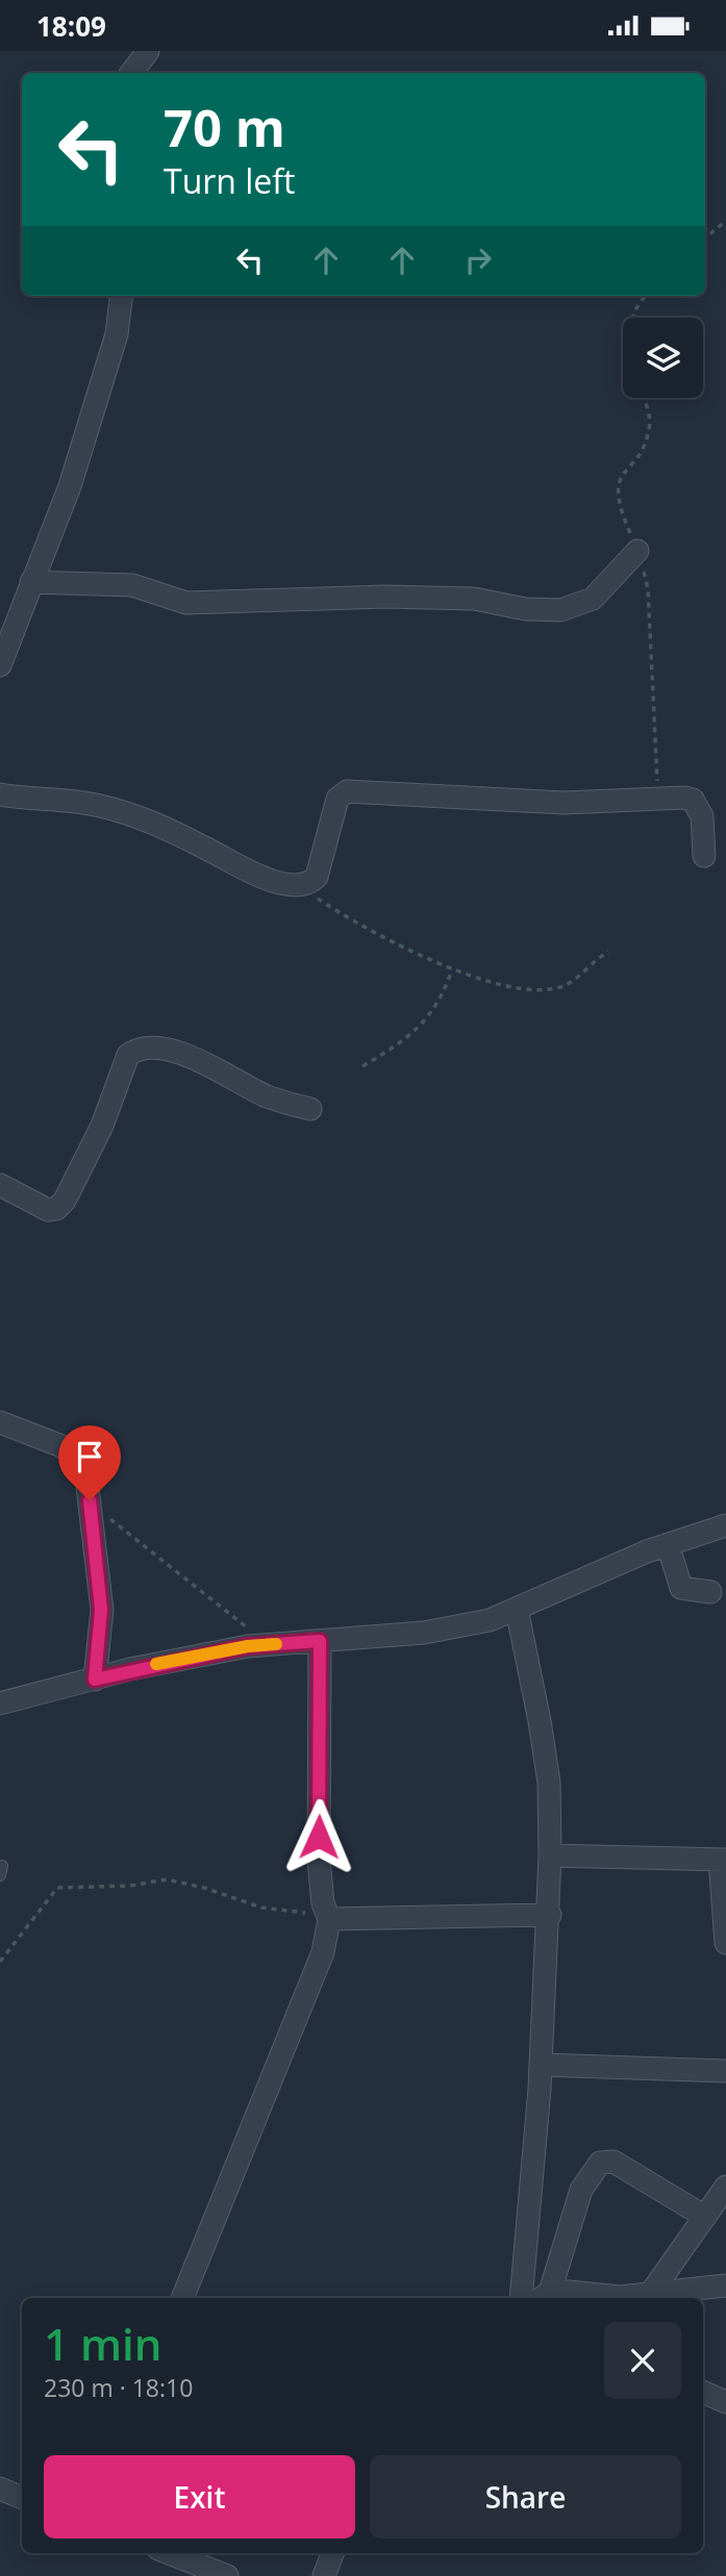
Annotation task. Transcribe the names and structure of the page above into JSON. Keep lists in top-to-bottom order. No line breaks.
{"page":{"status":"18:09","turn":["70 m","Turn left"],"heading":["1 min","230 m · 18:10"],"buttons":["Exit","Share"]}}
